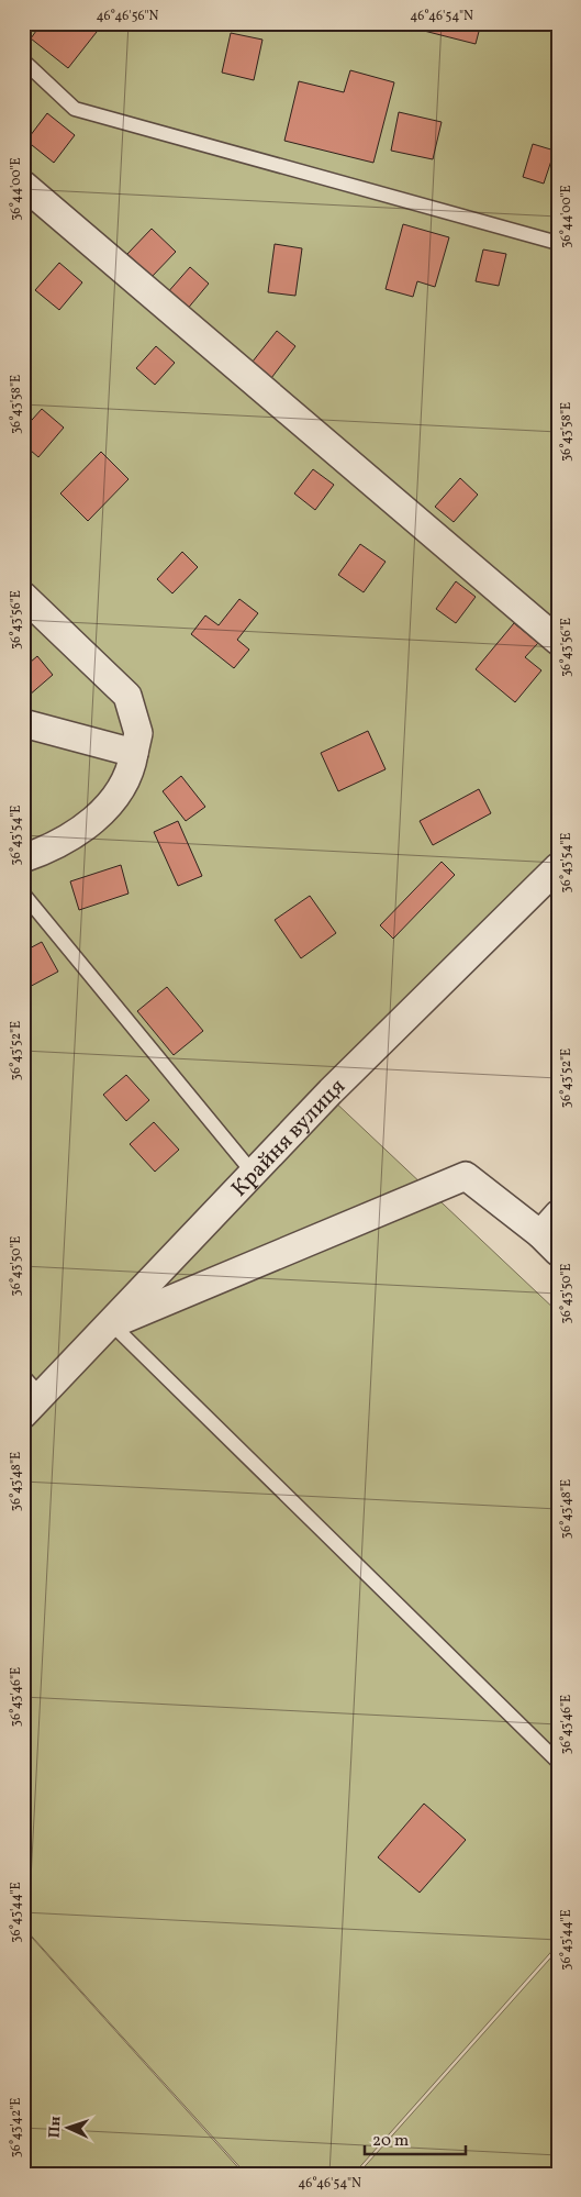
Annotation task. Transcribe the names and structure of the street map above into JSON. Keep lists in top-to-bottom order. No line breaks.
{"streets":{"street":["Крайня вулиця"]},"scale_bar":"20 m","north":"left","coordinates":["46°46'56\"N","46°46'54\"N","36°44'00\"E","36°43'58\"E","36°43'56\"E","36°43'54\"E","36°43'52\"E","36°43'50\"E","36°43'48\"E","36°43'46\"E","36°43'44\"E","36°43'42\"E"]}
